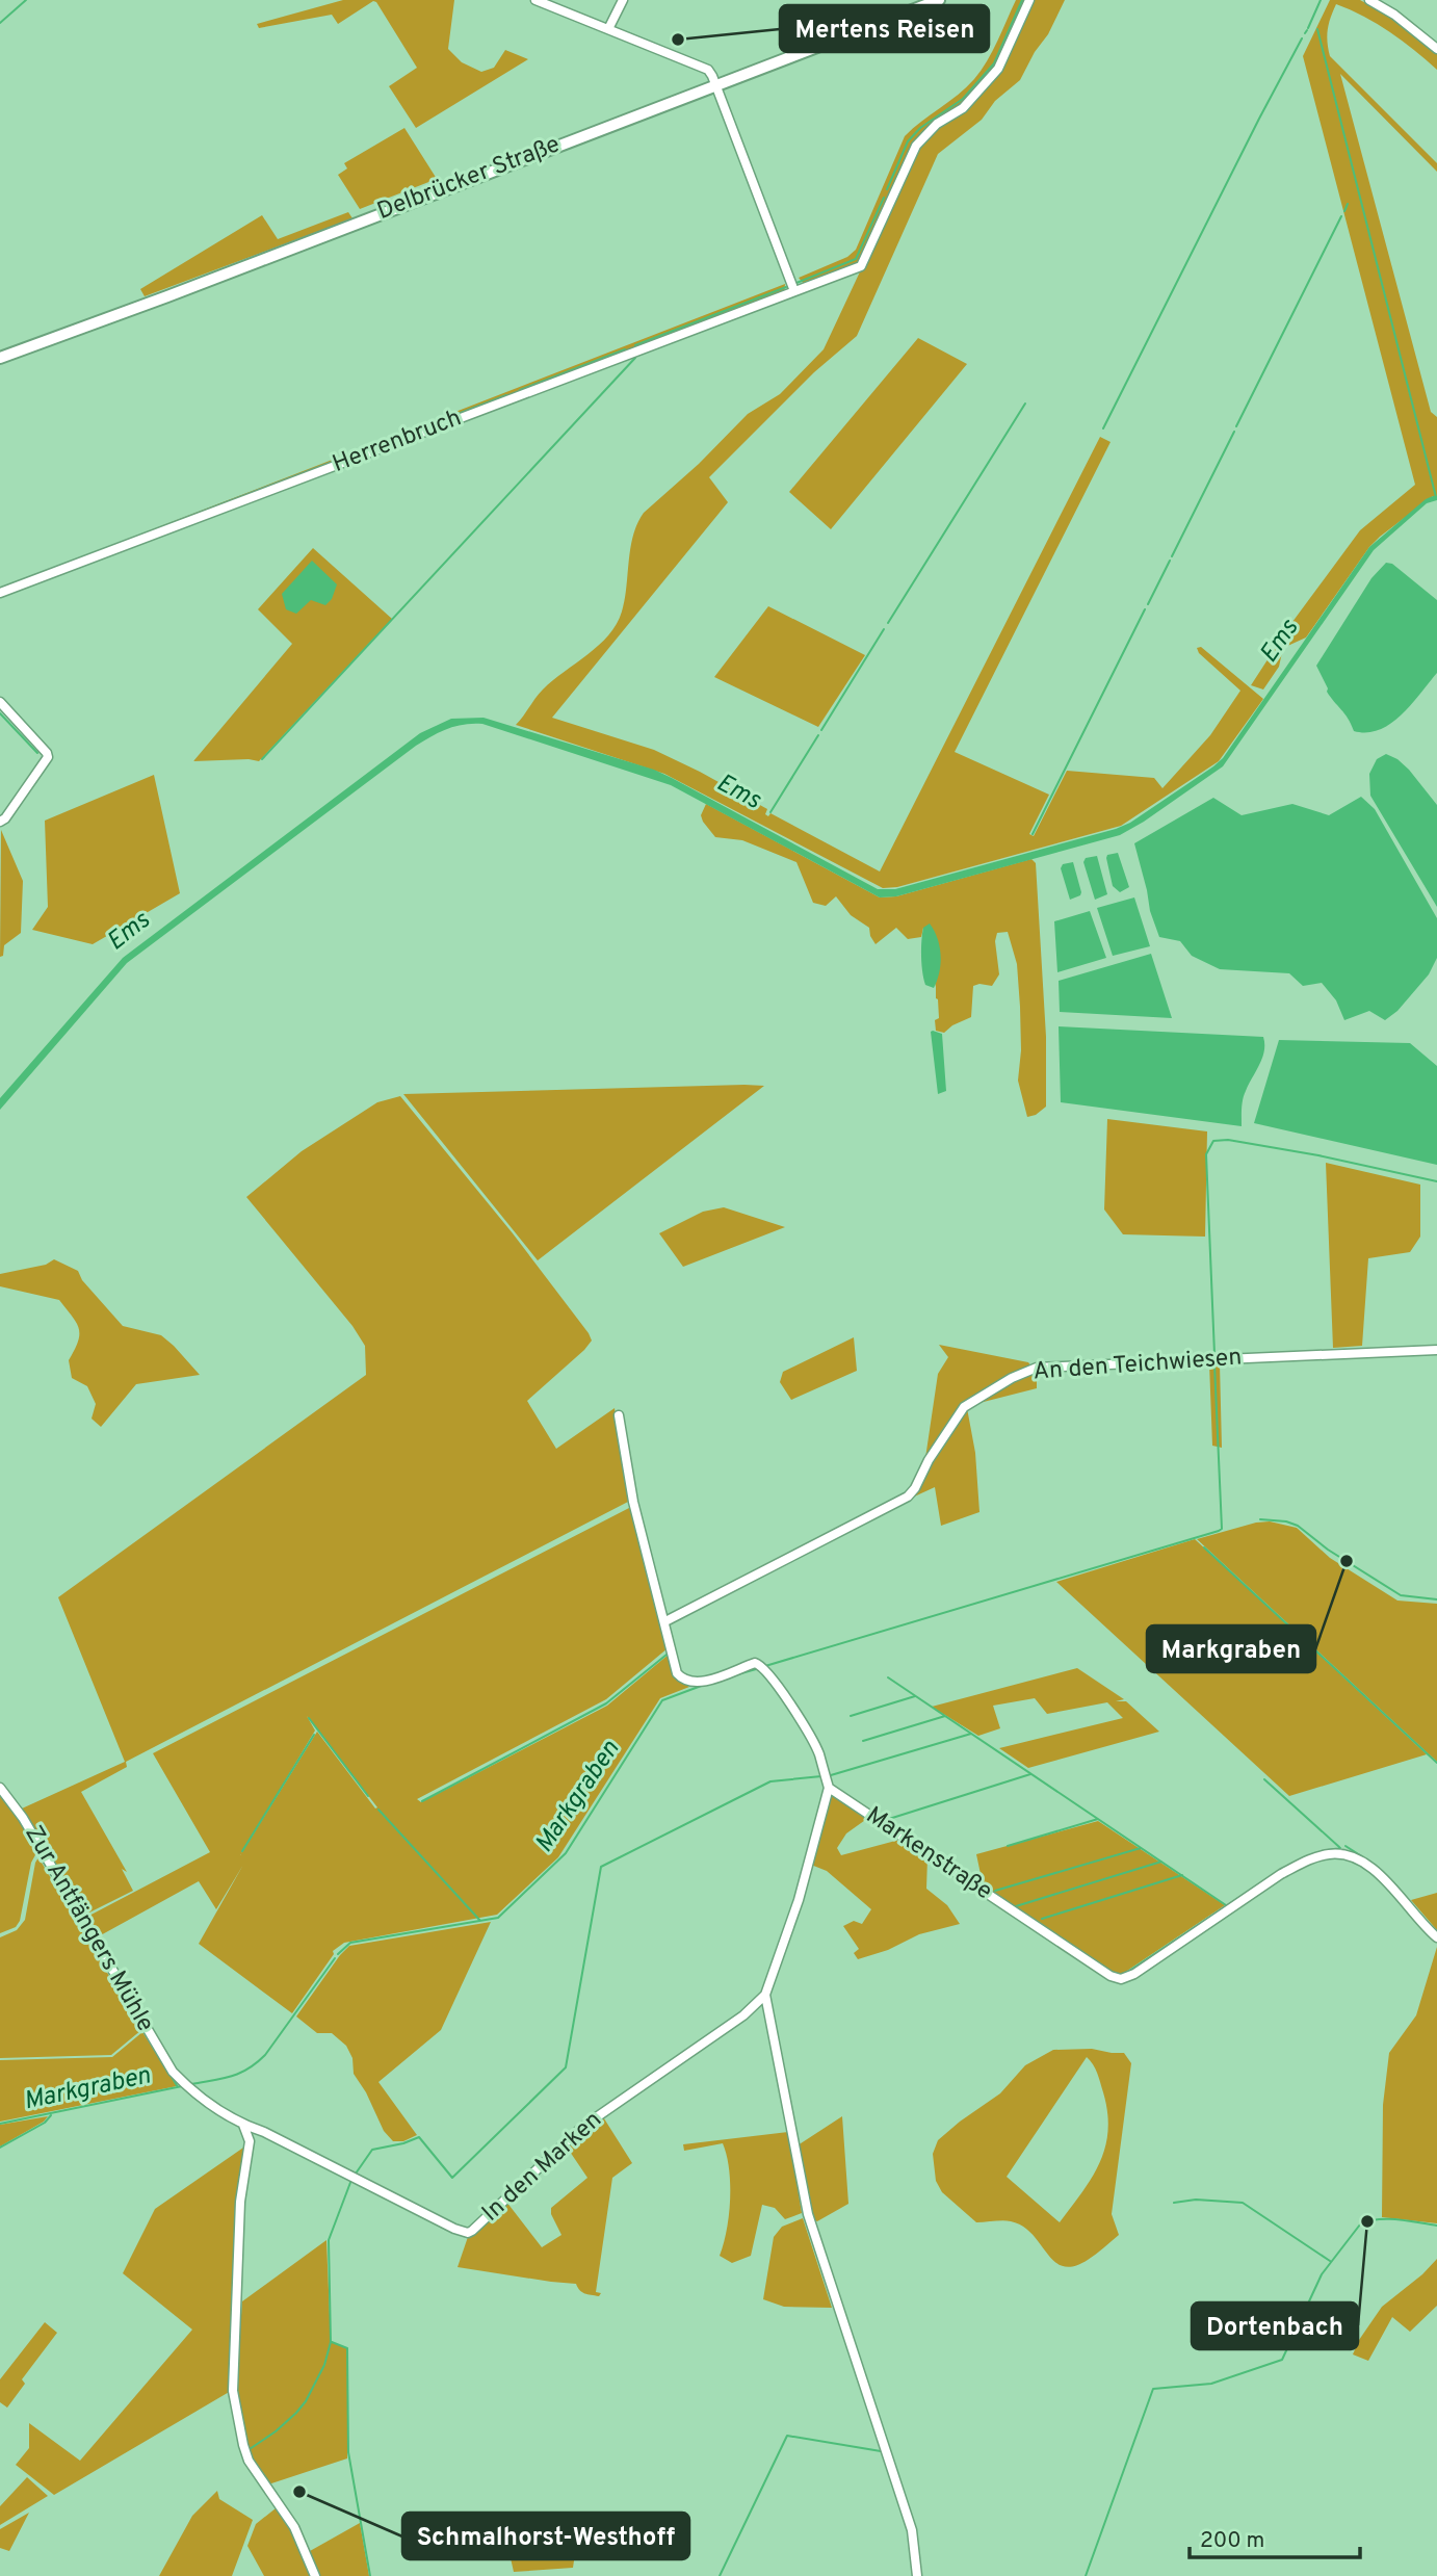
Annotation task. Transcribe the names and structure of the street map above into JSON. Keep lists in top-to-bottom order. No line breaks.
{"streets":{"main road":["Delbrücker Straße"],"street":["Herrenbruch","An den Teichwiesen","Markenstraße","Zur Antfängers Mühle","In den Marken"]},"crossings":[["Markenstraße","In den Marken"],["Zur Antfängers Mühle","In den Marken"]],"water":["Ems","Markgraben"],"places":["Mertens Reisen","Markgraben","Dortenbach","Schmalhorst-Westhoff"],"scale_bar":"200 m"}
